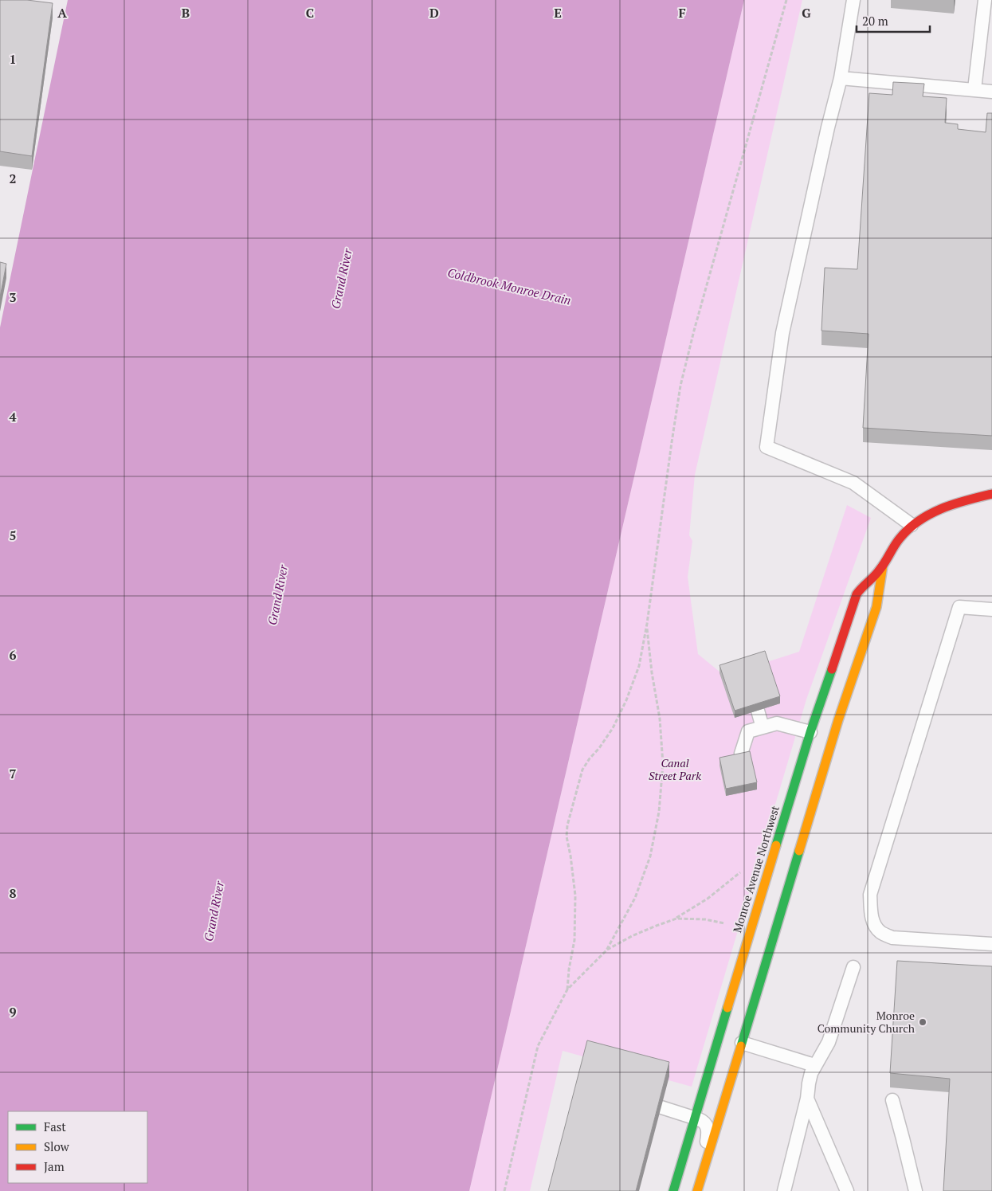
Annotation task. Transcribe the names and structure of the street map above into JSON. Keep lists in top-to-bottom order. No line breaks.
{"streets":{"main road":["Monroe Avenue Northwest"]},"water":["Grand River","Coldbrook Monroe Drain"],"parks":["Canal Street Park"],"places":["Monroe Community Church"],"legend":["Fast","Slow","Jam"],"scale_bar":"20 m","grid":{"columns":["A","B","C","D","E","F","G"],"rows":["1","2","3","4","5","6","7","8","9"]}}
